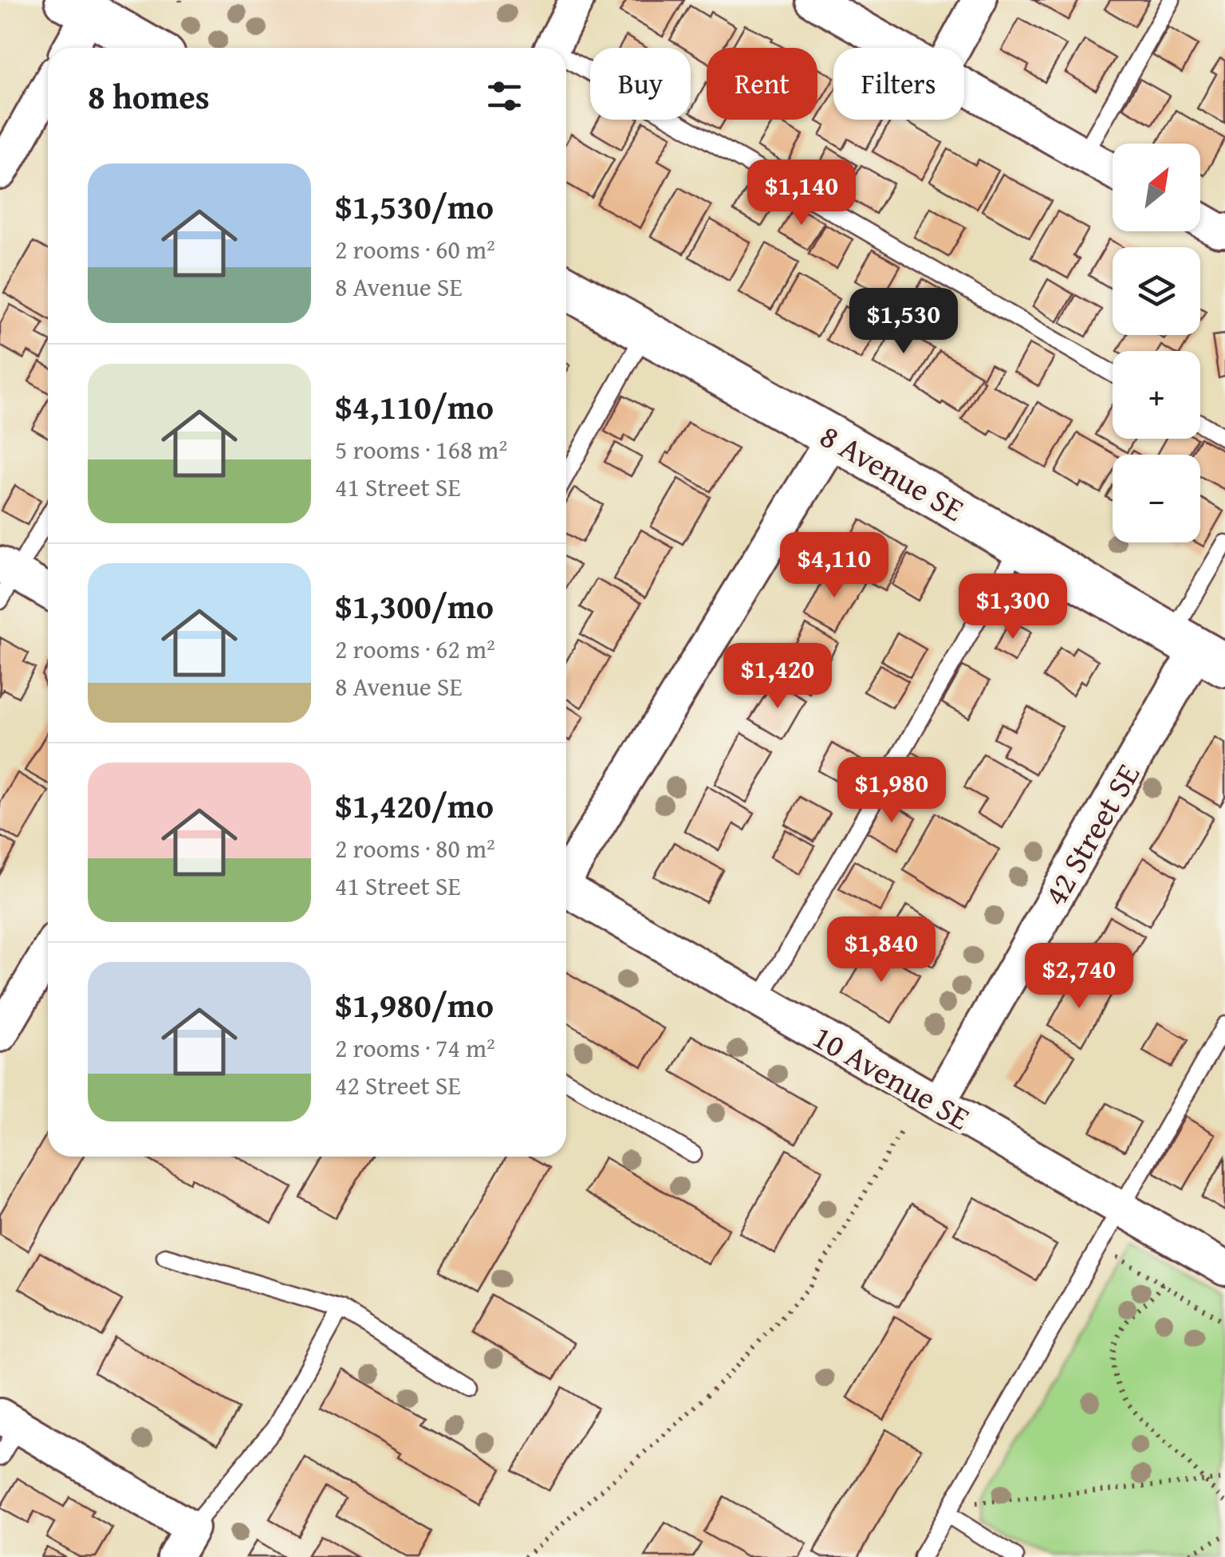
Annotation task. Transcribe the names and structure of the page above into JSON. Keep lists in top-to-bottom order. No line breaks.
{"streets":{"street":["8 Avenue SE","42 Street SE","10 Avenue SE"]},"crossings":[["8 Avenue SE","42 Street SE"],["42 Street SE","10 Avenue SE"]],"north":"top right","page":{"chip":["Buy","Rent","Filters"],"heading":"8 homes","map_buttons":["+","−"],"list":[{"name":"$1,530/mo","note":"2 rooms · 60 m² · 8 Avenue SE"},{"name":"$4,110/mo","note":"5 rooms · 168 m² · 41 Street SE"},{"name":"$1,300/mo","note":"2 rooms · 62 m² · 8 Avenue SE"},{"name":"$1,420/mo","note":"2 rooms · 80 m² · 41 Street SE"},{"name":"$1,980/mo","note":"2 rooms · 74 m² · 42 Street SE"}],"price":["$1,140","$1,530","$4,110","$1,300","$1,420","$1,980","$1,840","$2,740"]}}
